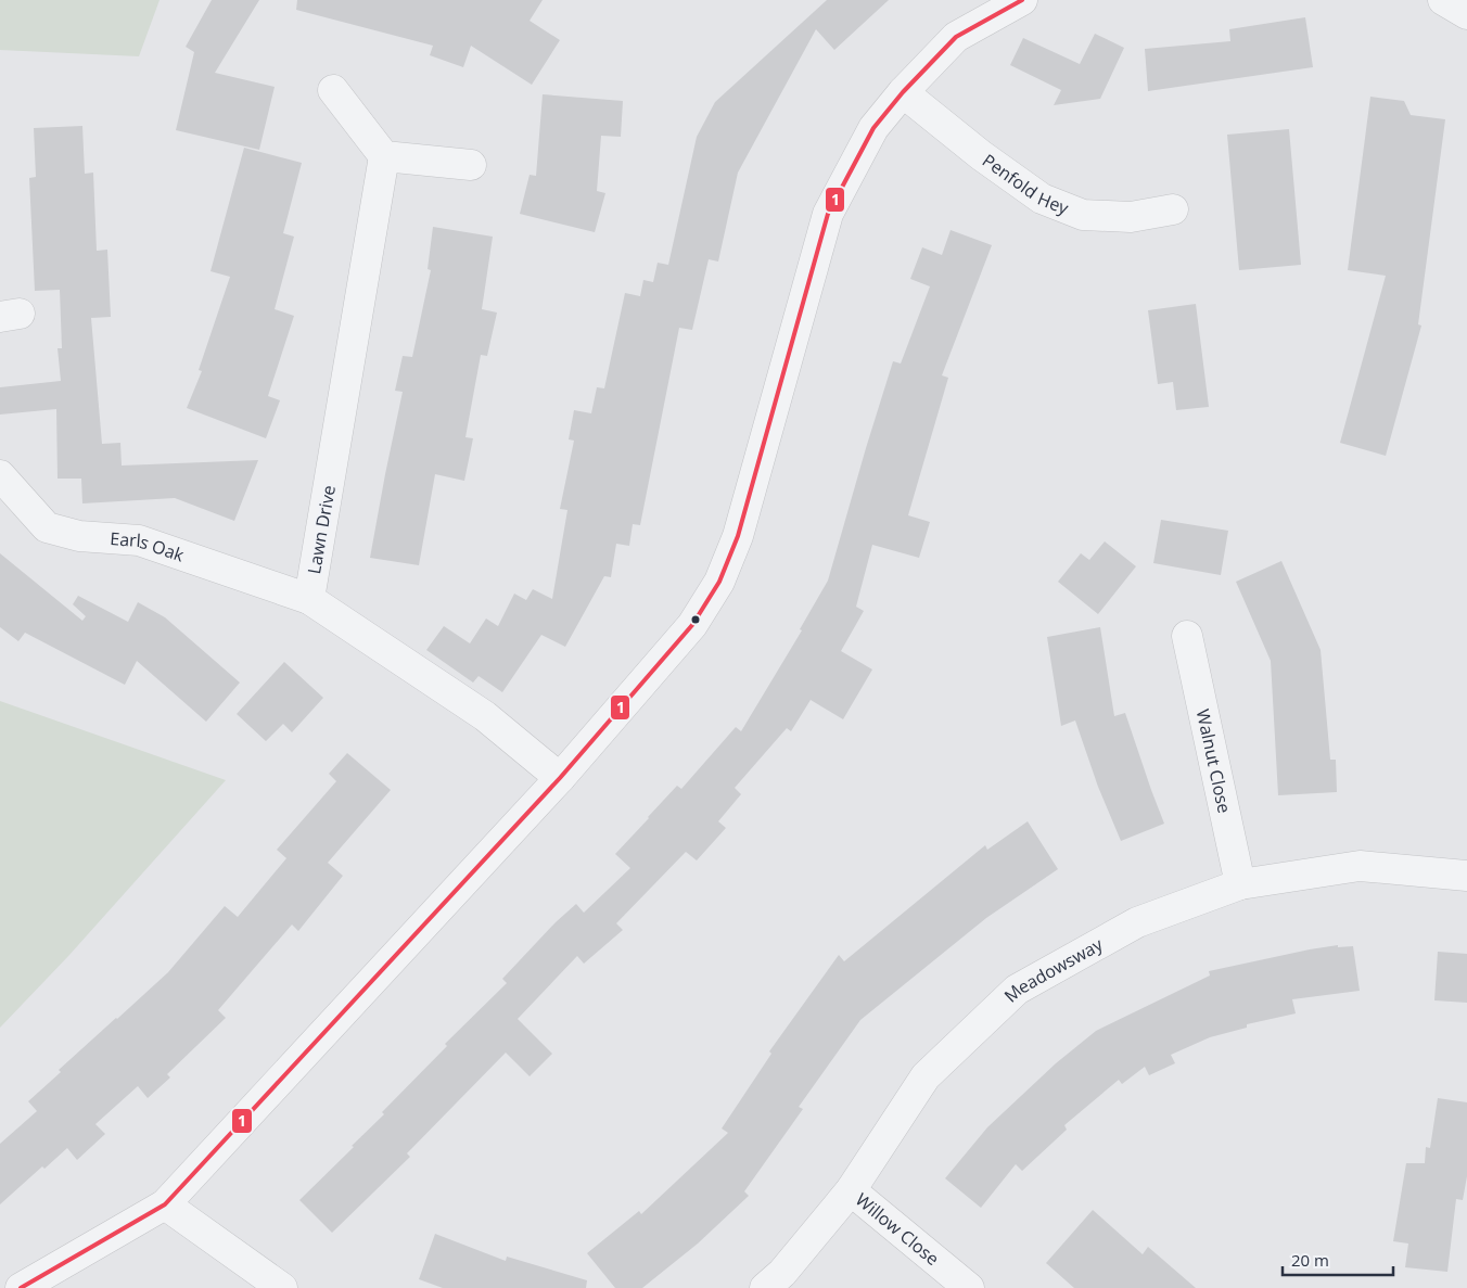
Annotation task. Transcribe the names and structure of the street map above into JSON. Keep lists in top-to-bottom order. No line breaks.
{"streets":{"street":["Penfold Hey","Lawn Drive","Earls Oak","Walnut Close","Meadowsway","Willow Close"]},"crossings":[["Lawn Drive","Earls Oak"],["Walnut Close","Meadowsway"],["Meadowsway","Willow Close"]],"lines":["transit line 1"],"scale_bar":"20 m"}
